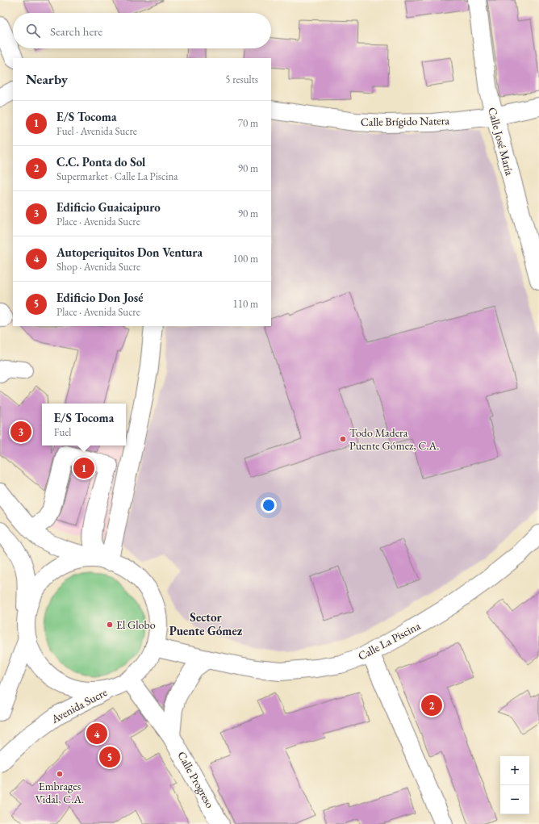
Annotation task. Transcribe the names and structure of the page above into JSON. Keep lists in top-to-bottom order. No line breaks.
{"streets":{"street":["Calle Brígido Natera","Calle José María","Calle La Piscina","Avenida Sucre","Calle Progreso"]},"crossings":[["Calle Brígido Natera","Calle José María"],["Avenida Sucre","Calle Progreso"]],"districts":["Sector Puente Gómez"],"places":["Todo Madera Puente Gómez, C.A.","El Globo","Embrages Vidal, C.A."],"page":{"search":"Search here","heading":["Nearby","5 results"],"list":[{"mark":"1","name":"E/S Tocoma","note":"Fuel · Avenida Sucre","value":"70 m"},{"mark":"2","name":"C.C. Ponta do Sol","note":"Supermarket · Calle La Piscina","value":"90 m"},{"mark":"3","name":"Edificio Guaicaipuro","note":"Place · Avenida Sucre","value":"90 m"},{"mark":"4","name":"Autoperiquitos Don Ventura","note":"Shop · Avenida Sucre","value":"100 m"},{"mark":"5","name":"Edificio Don José","note":"Place · Avenida Sucre","value":"110 m"}],"popup":["E/S Tocoma","Fuel"],"pins":["3","1","2","4","5"],"map_buttons":["+","−"]}}
